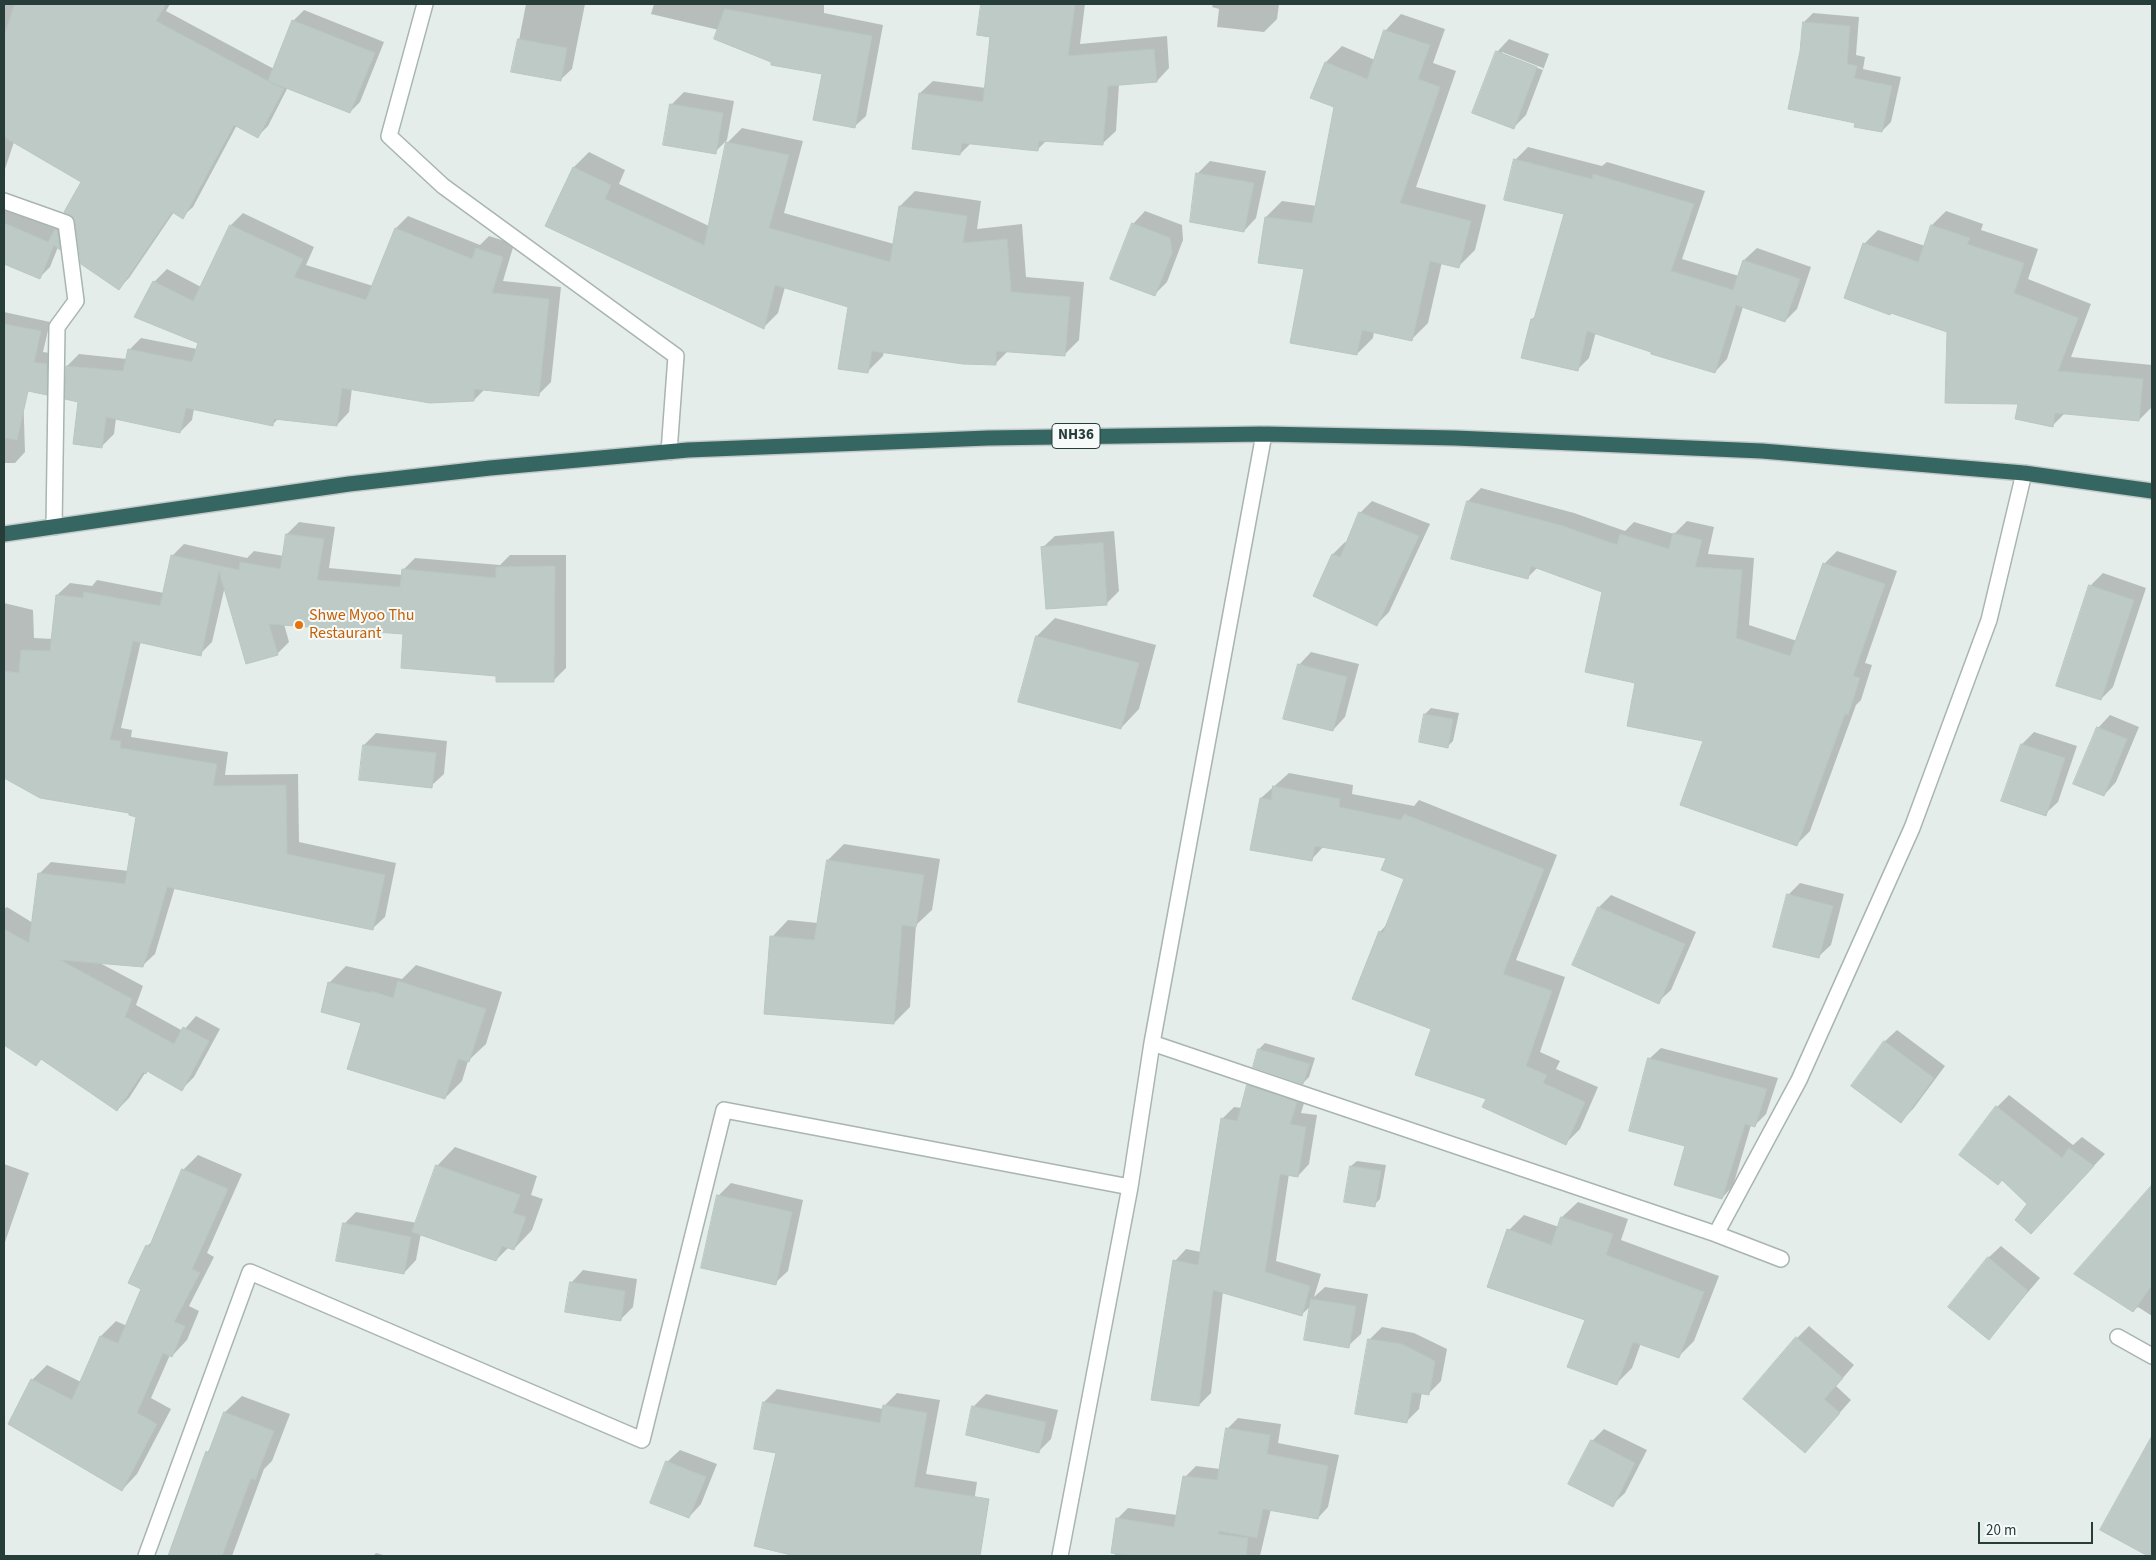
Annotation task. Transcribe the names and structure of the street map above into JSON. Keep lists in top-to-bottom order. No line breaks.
{"streets":{"highway":["NH36"]},"places":["Shwe Myoo Thu Restaurant"],"scale_bar":"20 m"}
